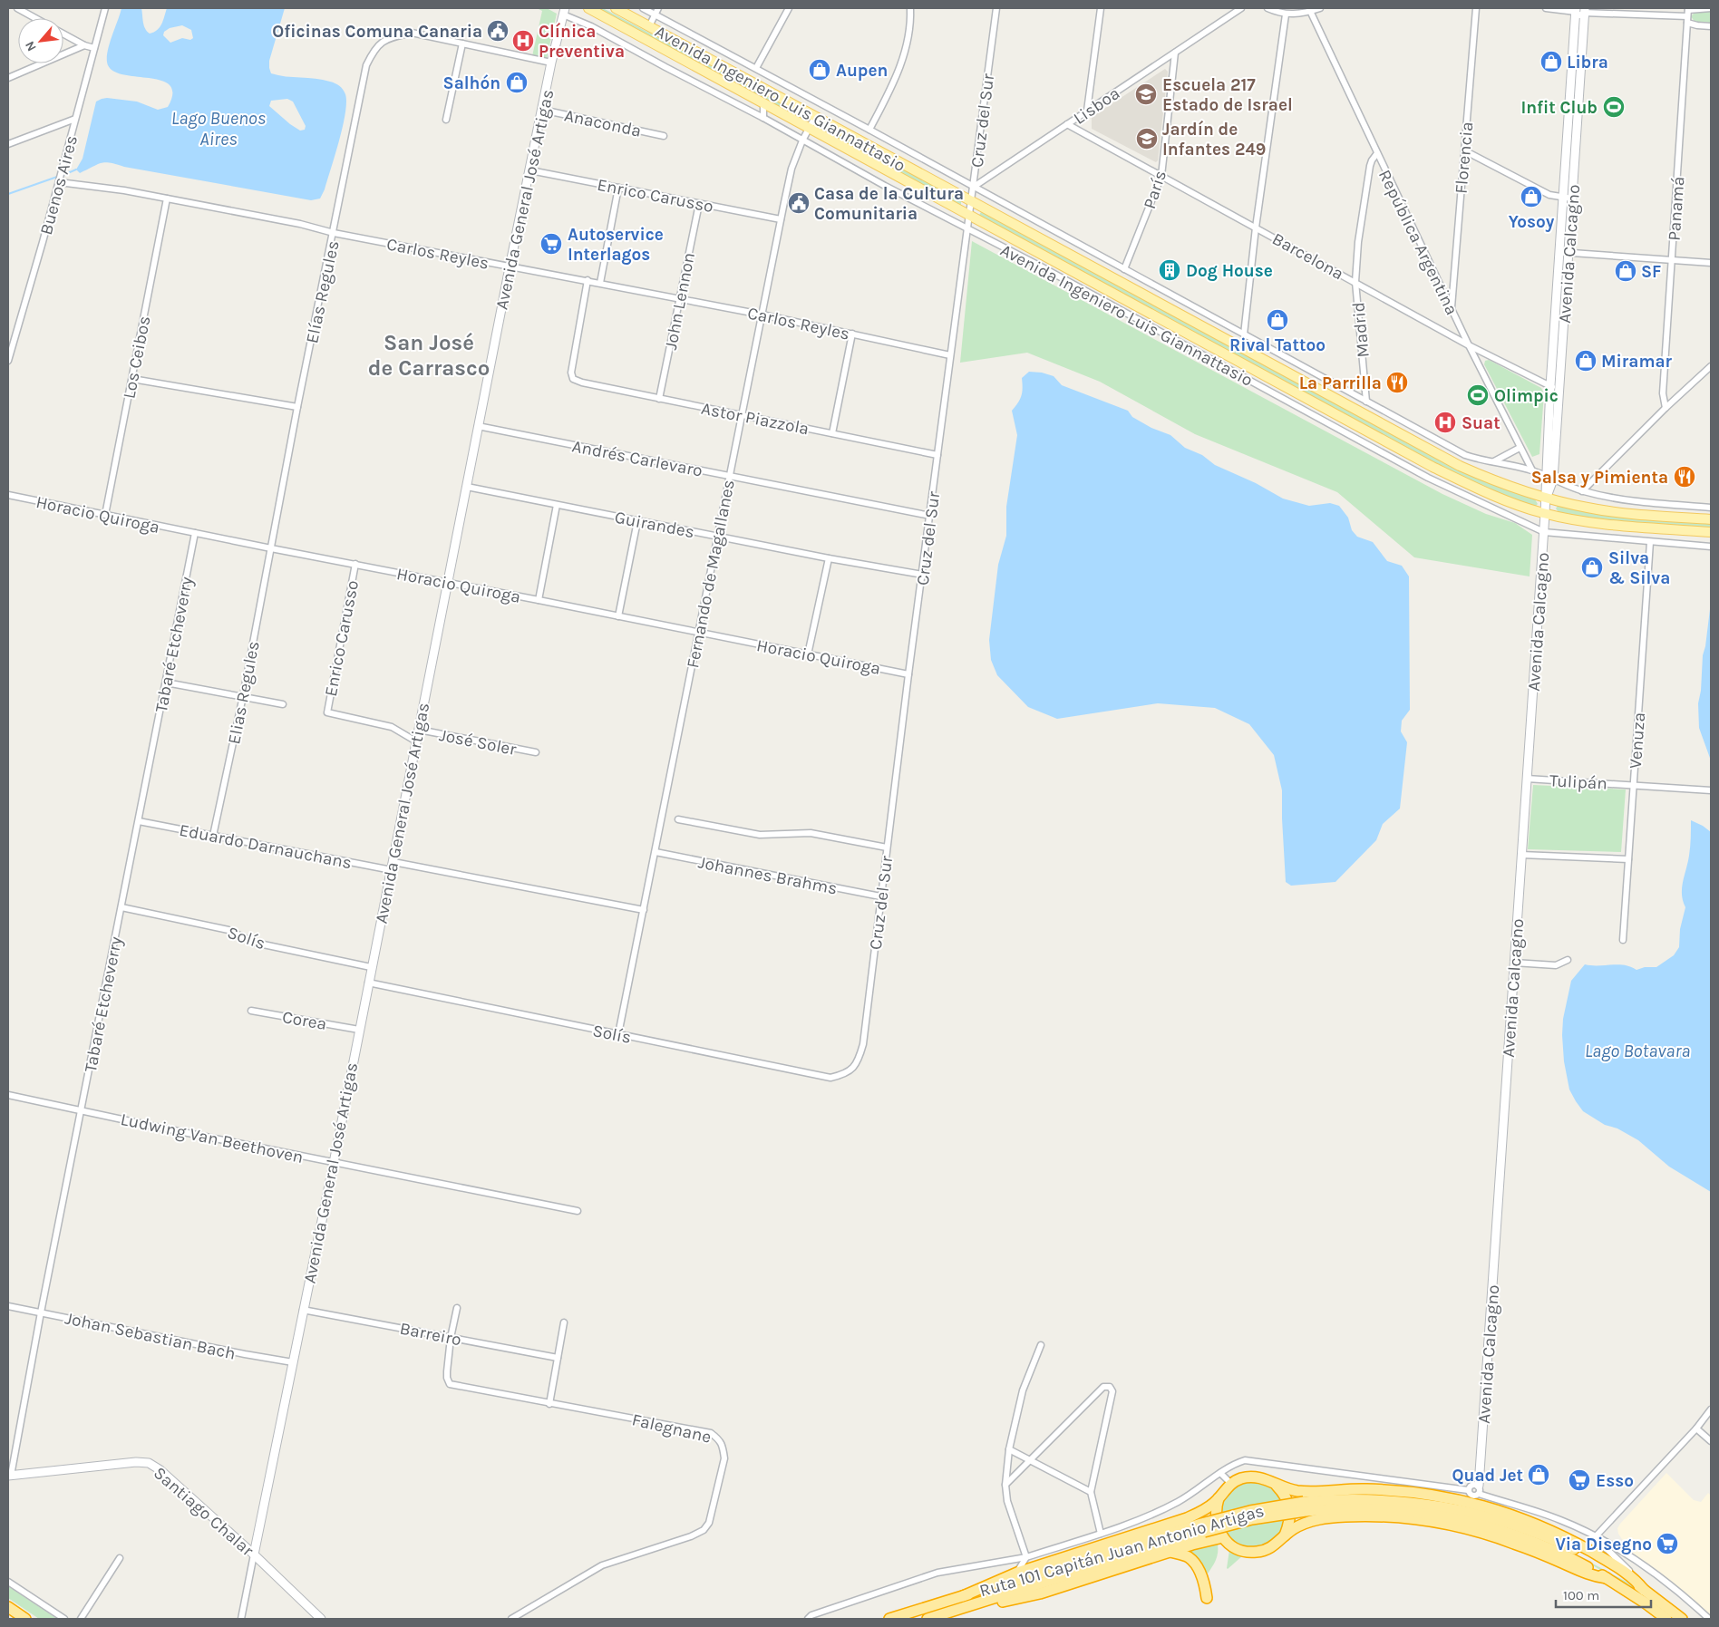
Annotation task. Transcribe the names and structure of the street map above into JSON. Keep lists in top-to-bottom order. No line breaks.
{"streets":{"highway":["Ruta 101 Capitán Juan Antonio Artigas"],"main road":["Avenida Ingeniero Luis Giannattasio"],"street":["Lisboa","Cruz del Sur","Anaconda","Florencia","Buenos Aires","París","Enrico Carusso","Avenida General José Artigas","Panamá","República Argentina","Carlos Reyles","Avenida Calcagno","Barcelona","Elías Regules","John Lennon","Madrid","Los Ceibos","Astor Piazzola","Andrés Carlevaro","Horacio Quiroga","Guirandes","Fernando de Magallanes","Tabaré Etcheverry","Elias Regules","Venuza","José Soler","Tulipán","Eduardo Darnauchans","Johannes Brahms","Solís","Corea","Ludwing Van Beethoven","Barreiro","Johan Sebastian Bach","Falegnane","Santiago Chalar"]},"crossings":[["Avenida Ingeniero Luis Giannattasio","Lisboa"],["Avenida Ingeniero Luis Giannattasio","Cruz del Sur"],["Avenida Ingeniero Luis Giannattasio","París"],["Avenida Ingeniero Luis Giannattasio","Avenida General José Artigas"],["Avenida Ingeniero Luis Giannattasio","República Argentina"],["Avenida Ingeniero Luis Giannattasio","Avenida Calcagno"],["Avenida Ingeniero Luis Giannattasio","Madrid"],["Avenida Ingeniero Luis Giannattasio","Fernando de Magallanes"],["Avenida Ingeniero Luis Giannattasio","Venuza"],["Lisboa","Cruz del Sur"],["Lisboa","París"],["Lisboa","Barcelona"],["Cruz del Sur","Carlos Reyles"],["Cruz del Sur","Astor Piazzola"],["Cruz del Sur","Andrés Carlevaro"],["Cruz del Sur","Horacio Quiroga"],["Cruz del Sur","Guirandes"],["Cruz del Sur","Johannes Brahms"],["Cruz del Sur","Solís"],["Anaconda","Avenida General José Artigas"],["Florencia","República Argentina"],["Buenos Aires","Carlos Reyles"],["París","Barcelona"],["Enrico Carusso","Avenida General José Artigas"],["Enrico Carusso","John Lennon"],["Enrico Carusso","Horacio Quiroga"],["Enrico Carusso","Fernando de Magallanes"],["Avenida General José Artigas","Carlos Reyles"],["Avenida General José Artigas","Andrés Carlevaro"],["Avenida General José Artigas","Horacio Quiroga"],["Avenida General José Artigas","Guirandes"],["Avenida General José Artigas","José Soler"],["Avenida General José Artigas","Eduardo Darnauchans"],["Avenida General José Artigas","Solís"],["Avenida General José Artigas","Corea"],["Avenida General José Artigas","Ludwing Van Beethoven"],["Avenida General José Artigas","Barreiro"],["Avenida General José Artigas","Johan Sebastian Bach"],["Avenida General José Artigas","Santiago Chalar"],["República Argentina","Barcelona"],["República Argentina","Madrid"],["Carlos Reyles","Elías Regules"],["Carlos Reyles","John Lennon"],["Carlos Reyles","Los Ceibos"],["Carlos Reyles","Astor Piazzola"],["Carlos Reyles","Fernando de Magallanes"],["Avenida Calcagno","Barcelona"],["Avenida Calcagno","Tulipán"],["Barcelona","Madrid"],["Elías Regules","Horacio Quiroga"],["Elías Regules","Elias Regules"],["John Lennon","Astor Piazzola"],["Los Ceibos","Horacio Quiroga"],["Astor Piazzola","Fernando de Magallanes"],["Andrés Carlevaro","Fernando de Magallanes"],["Horacio Quiroga","Fernando de Magallanes"],["Horacio Quiroga","Tabaré Etcheverry"],["Horacio Quiroga","Elias Regules"],["Guirandes","Fernando de Magallanes"],["Fernando de Magallanes","Eduardo Darnauchans"],["Fernando de Magallanes","Johannes Brahms"],["Fernando de Magallanes","Solís"],["Tabaré Etcheverry","Eduardo Darnauchans"],["Tabaré Etcheverry","Solís"],["Tabaré Etcheverry","Ludwing Van Beethoven"],["Tabaré Etcheverry","Johan Sebastian Bach"],["Tabaré Etcheverry","Santiago Chalar"],["Elias Regules","Eduardo Darnauchans"],["Venuza","Tulipán"],["Barreiro","Falegnane"]],"districts":["San José de Carrasco"],"water":["Lago Buenos Aires","Lago Botavara"],"places":{"public building":["Oficinas Comuna Canaria","Casa de la Cultura Comunitaria"],"hospital":["Clínica Preventiva","Suat"],"shop":["Libra","Aupen","Salhón","Yosoy","SF","Rival Tattoo","Miramar","Silva & Silva","Quad Jet"],"school or university":["Escuela 217 Estado de Israel","Jardín de Infantes 249"],"sports":["Infit Club","Olimpic"],"supermarket":["Autoservice Interlagos","Esso","Via Disegno"],"building":["Dog House"],"restaurant":["La Parrilla","Salsa y Pimienta"]},"scale_bar":"100 m","north":"bottom left"}
